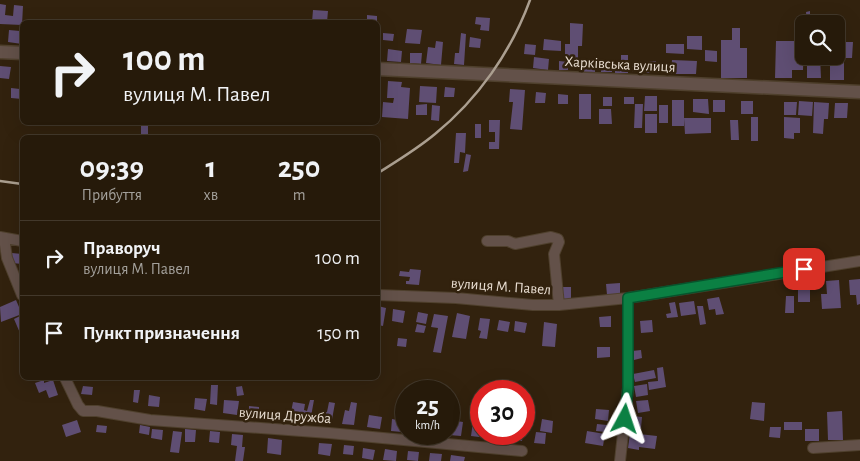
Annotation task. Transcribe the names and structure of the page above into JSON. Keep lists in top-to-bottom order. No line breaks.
{"streets":{"street":["Харківська вулиця","вулиця М. Павел","вулиця Дружба"]},"page":{"turn":["100 m","вулиця М. Павел"],"eta":["09:39","Прибуття","1","хв","250","m"],"list":[{"name":"Праворуч","note":"вулиця М. Павел","value":"100 m"},{"name":"Пункт призначення","value":"150 m"}],"speed":"25 km/h","limit":"30"}}
